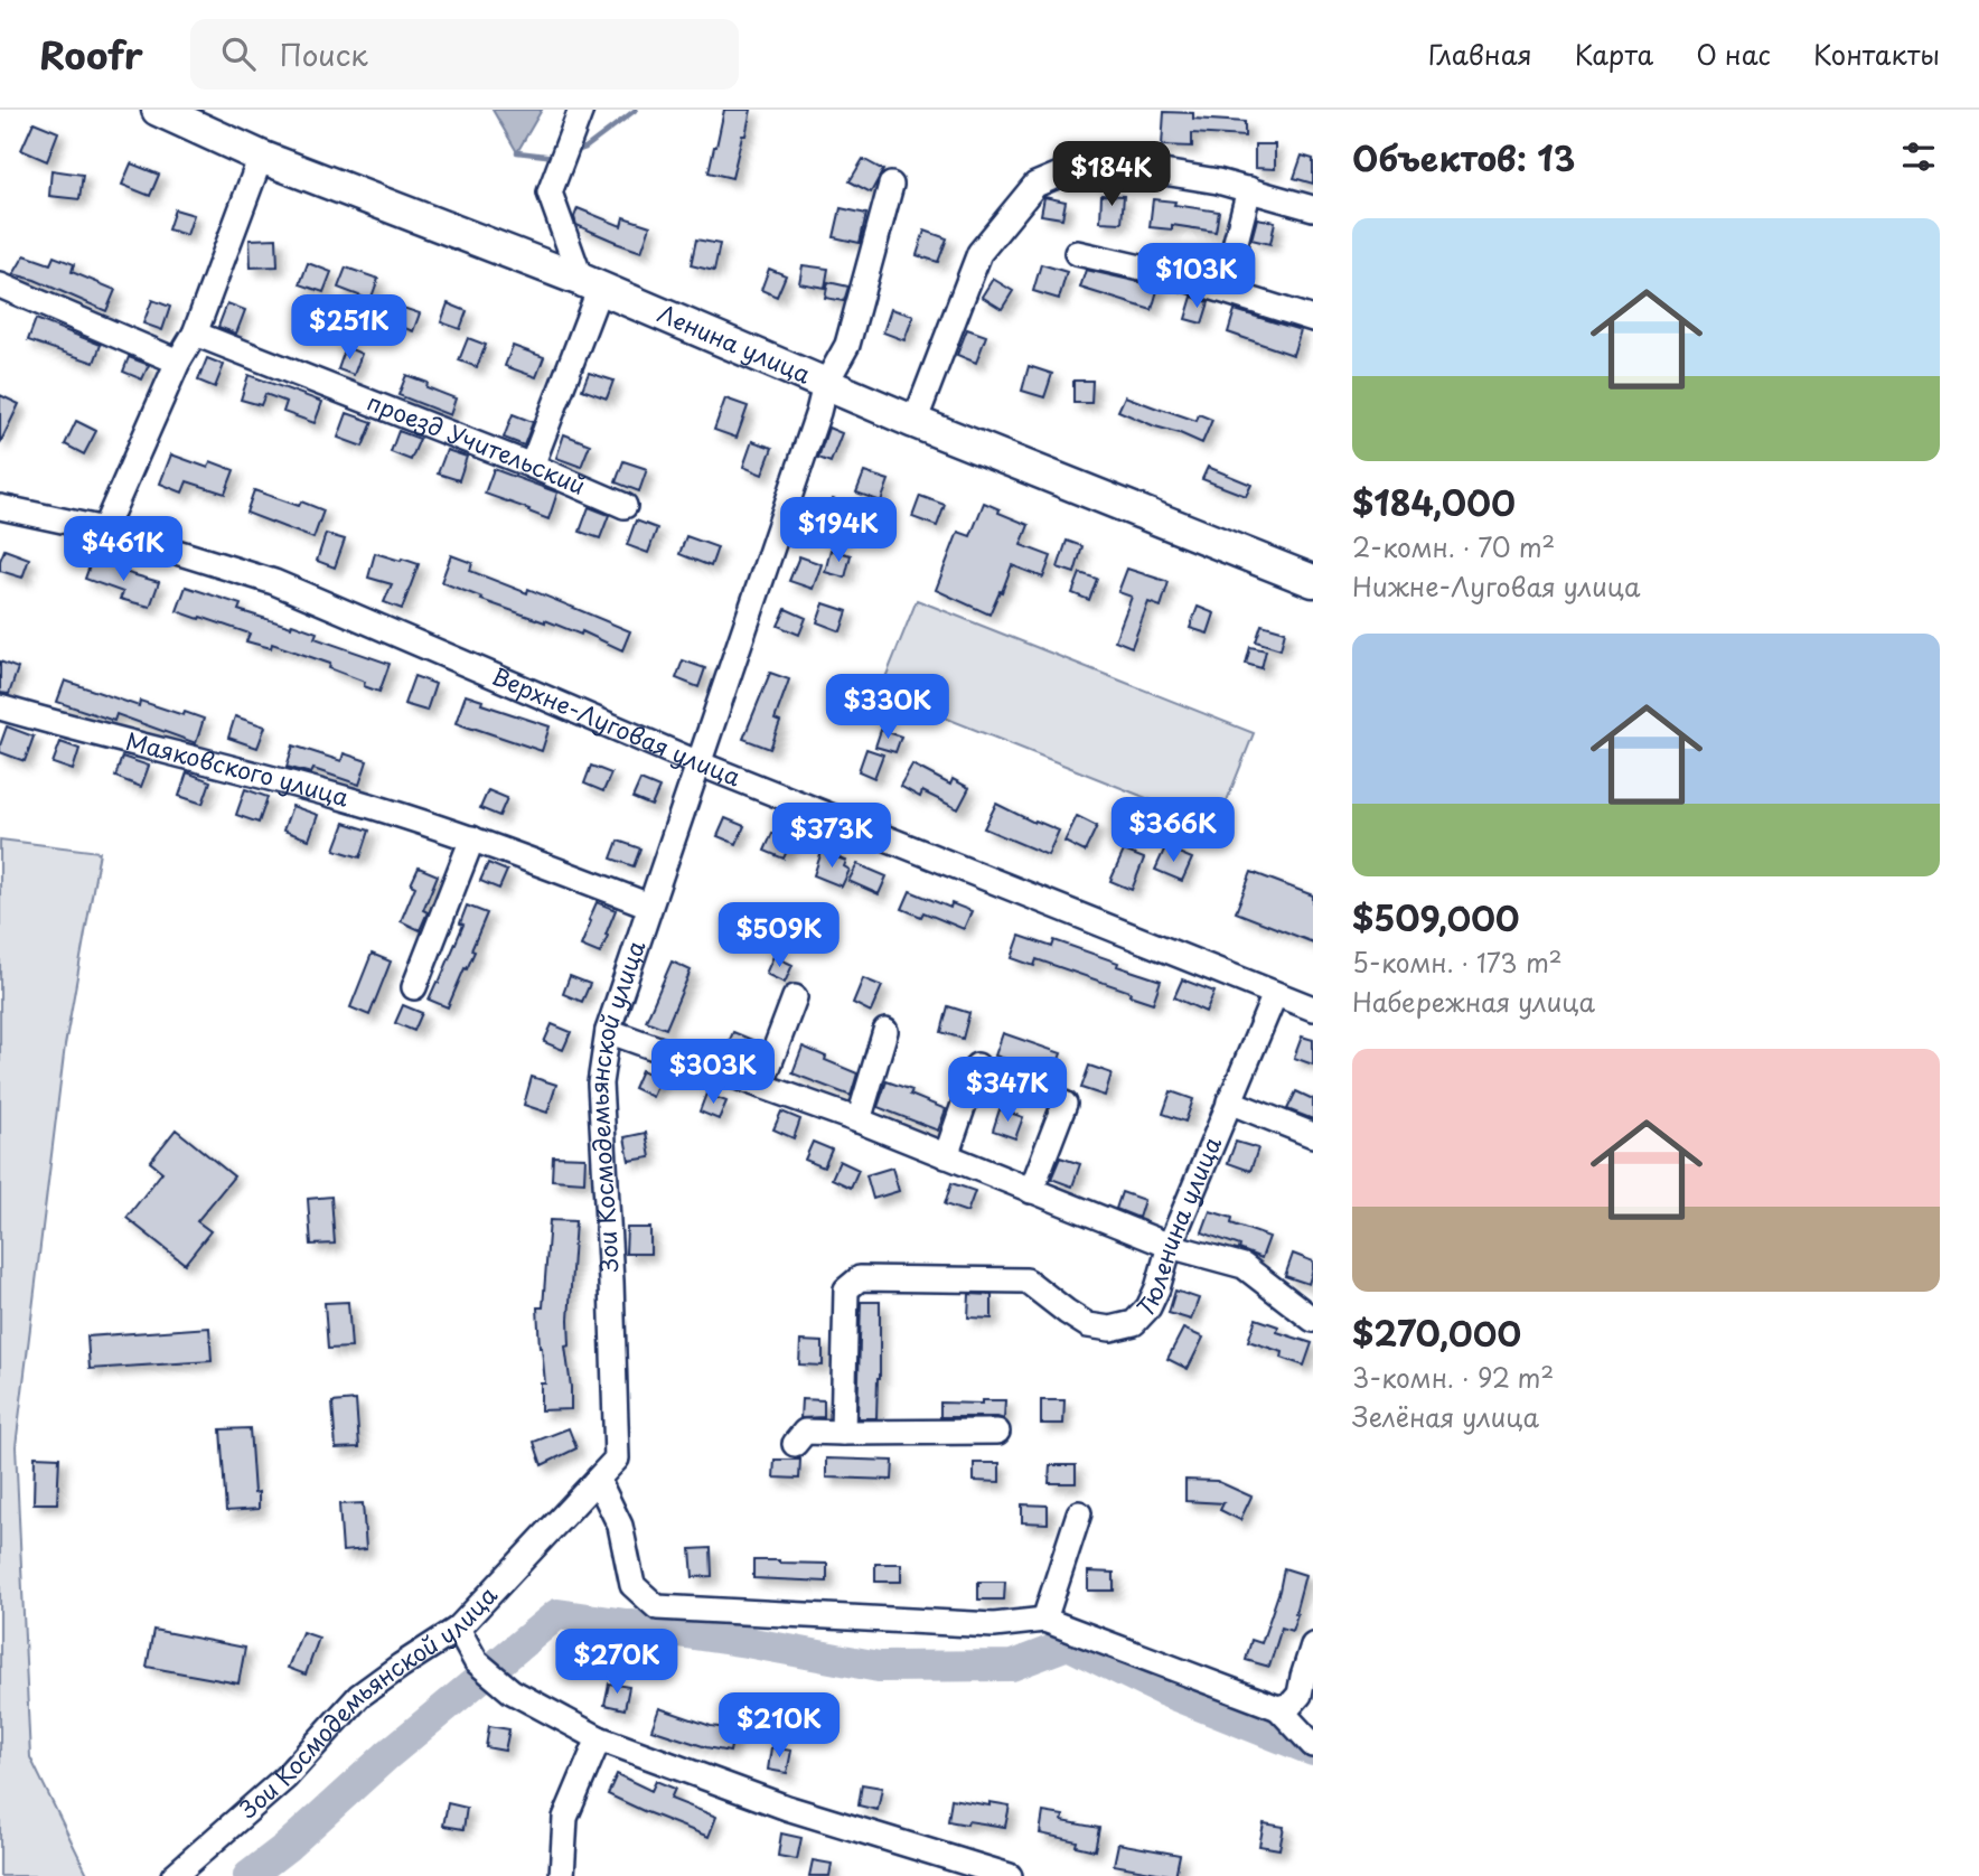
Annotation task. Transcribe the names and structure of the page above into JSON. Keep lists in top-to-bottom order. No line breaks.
{"streets":{"main road":["Ленина улица"],"street":["проезд Учительский","Верхне-Луговая улица","Маяковского улица","Зои Космодемьянской улица","Тюленина улица"]},"crossings":[["Ленина улица","Зои Космодемьянской улица"],["Верхне-Луговая улица","Зои Космодемьянской улица"],["Верхне-Луговая улица","Тюленина улица"],["Маяковского улица","Зои Космодемьянской улица"]],"page":{"header":"Roofr","search":"Поиск","nav":["Главная","Карта","О нас","Контакты"],"heading":"Объектов: 13","price":["$184K","$103K","$251K","$194K","$461K","$330K","$366K","$373K","$509K","$303K","$347K","$270K","$210K"],"list":[{"name":"$184,000","note":"2-комн. · 70 m² · Нижне-Луговая улица"},{"name":"$509,000","note":"5-комн. · 173 m² · Набережная улица"},{"name":"$270,000","note":"3-комн. · 92 m² · Зелёная улица"}]}}
